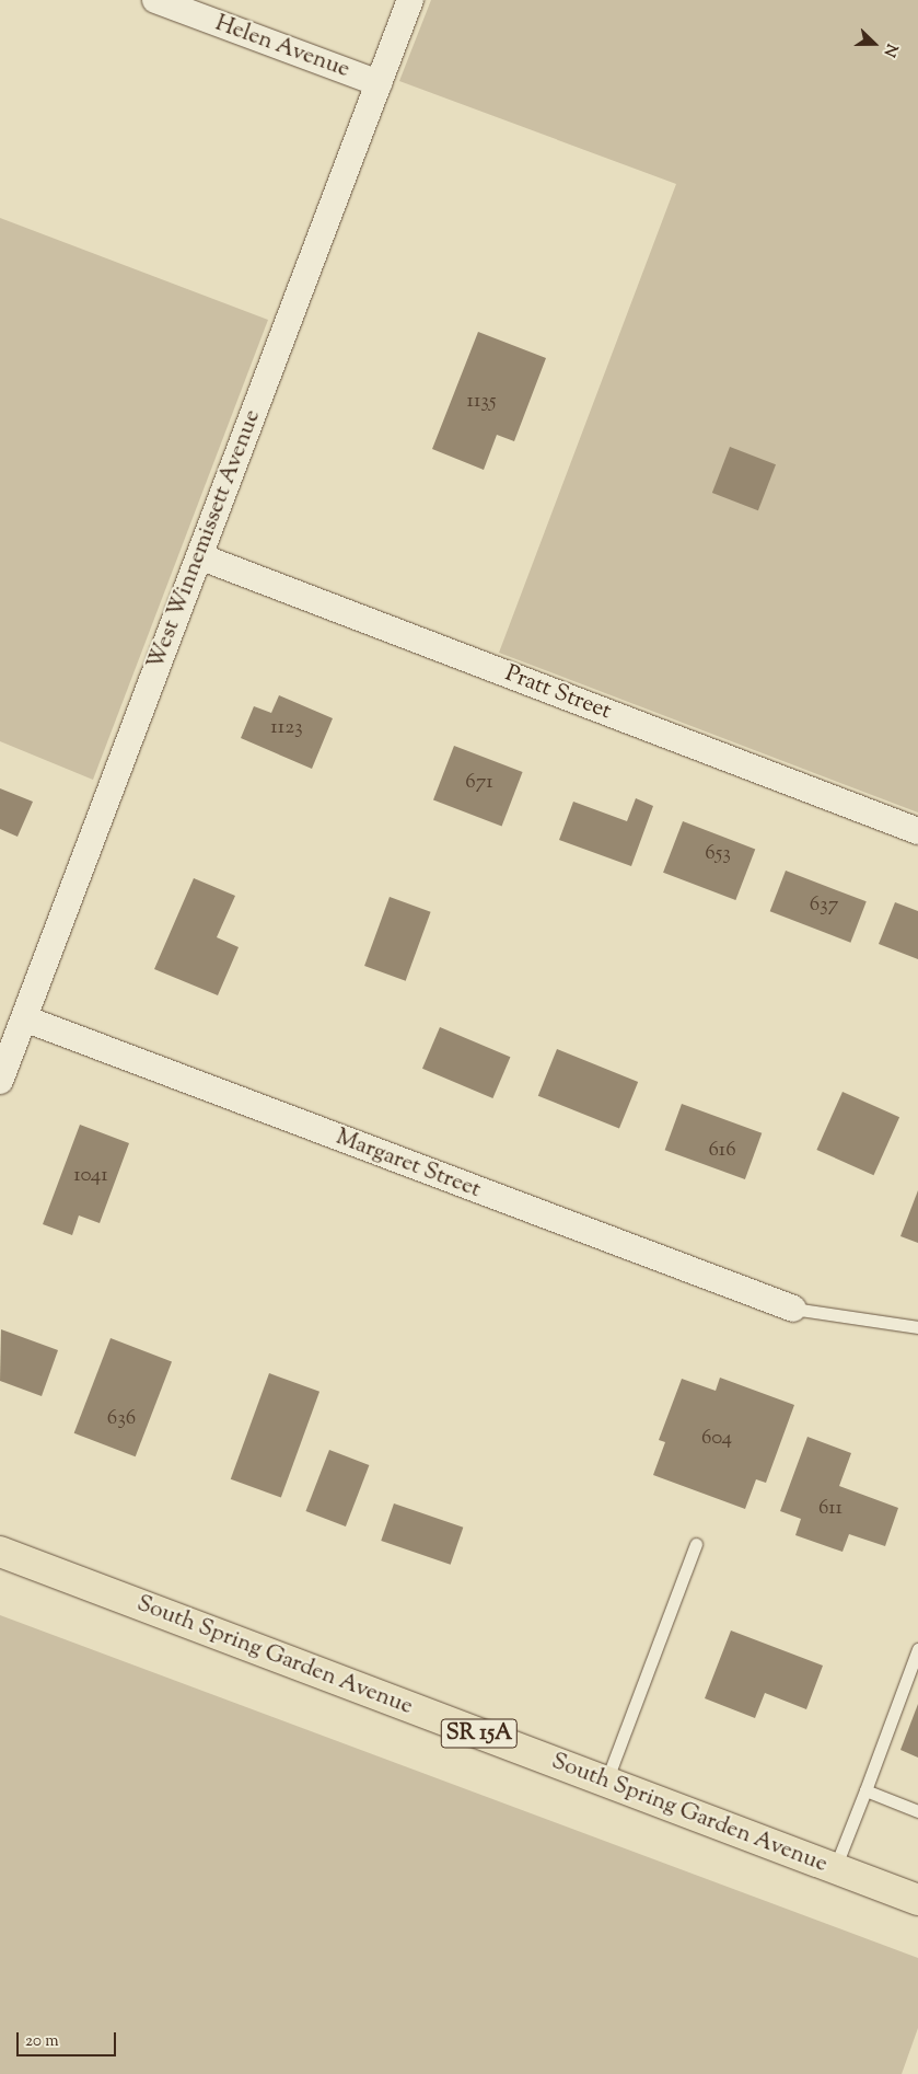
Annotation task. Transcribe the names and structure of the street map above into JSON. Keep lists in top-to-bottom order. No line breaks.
{"streets":{"highway":["South Spring Garden Avenue","SR 15A"],"street":["Helen Avenue","West Winnemissett Avenue","Pratt Street","Margaret Street"]},"crossings":[["Helen Avenue","West Winnemissett Avenue"],["West Winnemissett Avenue","Pratt Street"],["West Winnemissett Avenue","Margaret Street"]],"house_numbers":["1135","1123","671","653","637","616","1041","636","604","611"],"scale_bar":"20 m","north":"right"}
